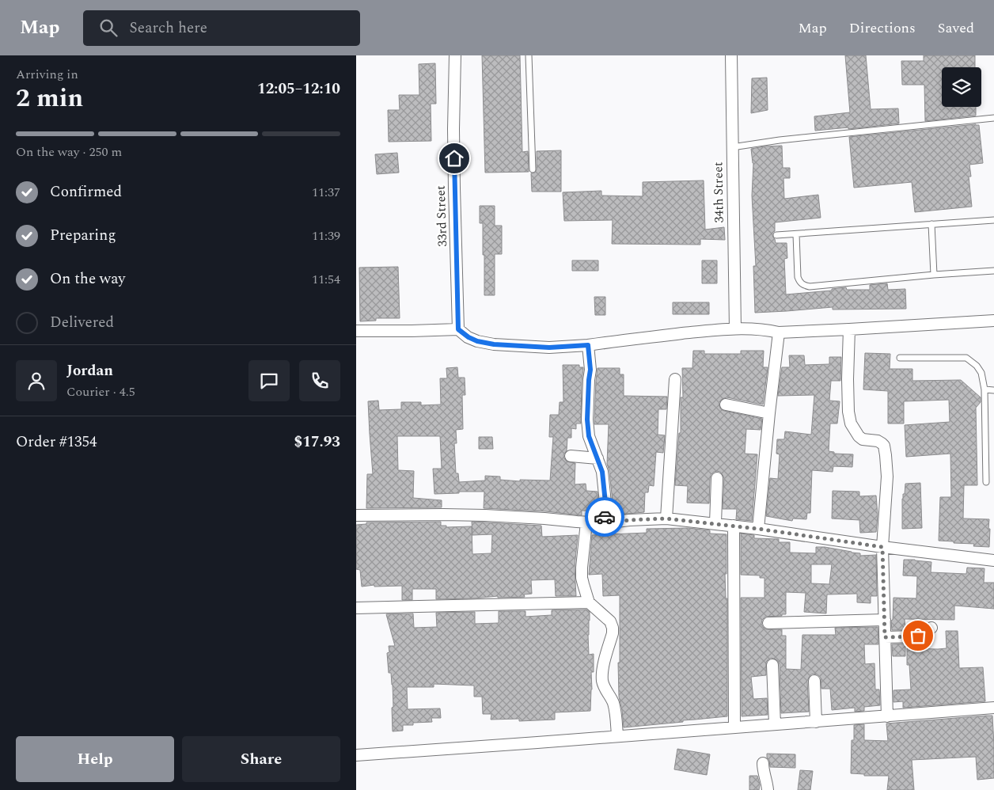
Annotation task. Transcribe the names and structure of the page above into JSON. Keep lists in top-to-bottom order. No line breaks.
{"streets":{"street":["34th Street","33rd Street"]},"page":{"header":"Map","search":"Search here","nav":["Map","Directions","Saved"],"heading":["2 min","Arriving in","12:05–12:10"],"panel":["Jordan","Courier · 4.5","Order #1354","$17.93"],"bar":"On the way · 250 m","list":[["Confirmed","11:37"],["Preparing","11:39"],["On the way","11:54"],"Delivered"],"buttons":["Help","Share"]}}
